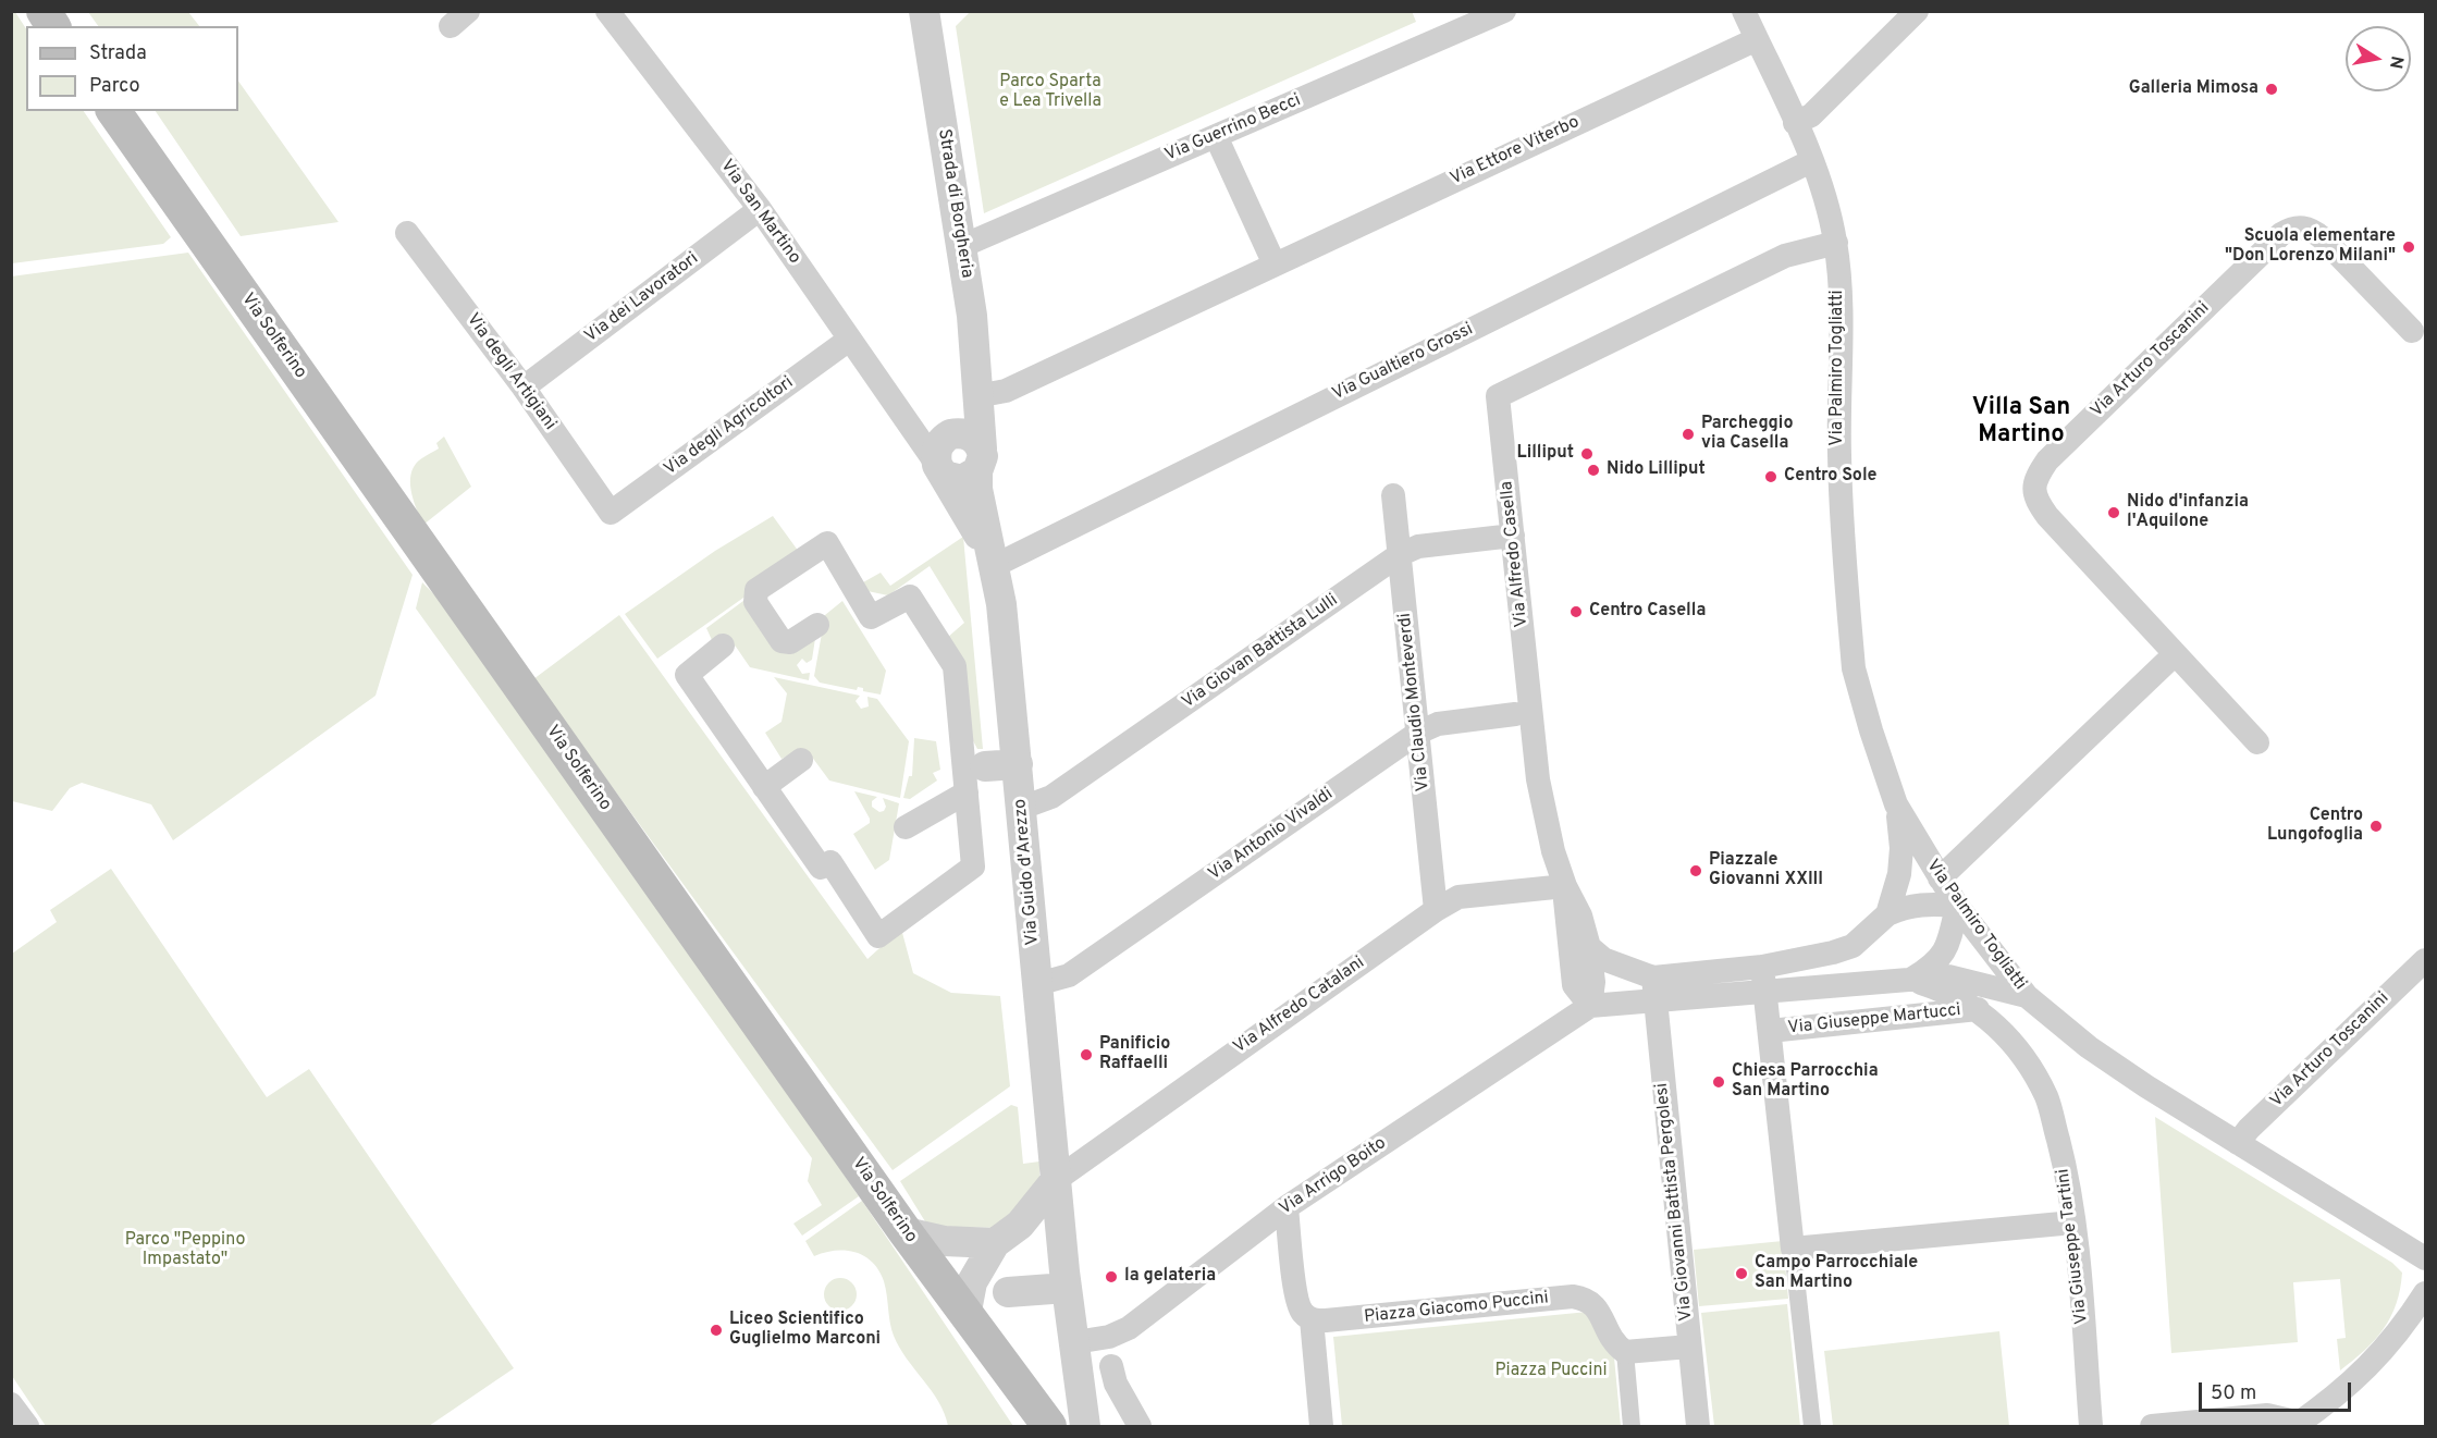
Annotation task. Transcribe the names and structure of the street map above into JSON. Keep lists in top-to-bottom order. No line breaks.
{"streets":{"main road":["Via Solferino"],"street":["Via Guerrino Becci","Via Ettore Viterbo","Strada di Borgheria","Via San Martino","Via dei Lavoratori","Via Arturo Toscanini","Via Gualtiero Grossi","Via Palmiro Togliatti","Via degli Artigiani","Via degli Agricoltori","Via Alfredo Casella","Via Giovan Battista Lulli","Via Claudio Monteverdi","Via Antonio Vivaldi","Via Guido d'Arezzo","Via Alfredo Catalani","Via Giuseppe Martucci","Via Arrigo Boito","Via Giovanni Battista Pergolesi","Via Giuseppe Tartini","Piazza Giacomo Puccini"]},"crossings":[["Via Guerrino Becci","Strada di Borgheria"],["Via Ettore Viterbo","Strada di Borgheria"],["Via Ettore Viterbo","Via Palmiro Togliatti"],["Strada di Borgheria","Via Gualtiero Grossi"],["Strada di Borgheria","Via Guido d'Arezzo"],["Via San Martino","Via dei Lavoratori"],["Via San Martino","Via degli Agricoltori"],["Via dei Lavoratori","Via degli Artigiani"],["Via Arturo Toscanini","Via Palmiro Togliatti"],["Via Gualtiero Grossi","Via Palmiro Togliatti"],["Via Gualtiero Grossi","Via Guido d'Arezzo"],["Via Palmiro Togliatti","Via Alfredo Casella"],["Via degli Artigiani","Via degli Agricoltori"],["Via Alfredo Casella","Via Giovan Battista Lulli"],["Via Alfredo Casella","Via Alfredo Catalani"],["Via Alfredo Casella","Via Arrigo Boito"],["Via Giovan Battista Lulli","Via Claudio Monteverdi"],["Via Giovan Battista Lulli","Via Guido d'Arezzo"],["Via Claudio Monteverdi","Via Antonio Vivaldi"],["Via Claudio Monteverdi","Via Alfredo Catalani"],["Via Antonio Vivaldi","Via Guido d'Arezzo"],["Via Guido d'Arezzo","Via Alfredo Catalani"],["Via Guido d'Arezzo","Via Arrigo Boito"],["Via Giuseppe Martucci","Via Giuseppe Tartini"]],"districts":["Villa San Martino"],"parks":["Parco Sparta e Lea Trivella","Parco \"Peppino Impastato\"","Piazza Puccini"],"places":["Galleria Mimosa","Scuola elementare \"Don Lorenzo Milani\"","Parcheggio via Casella","Lilliput","Nido Lilliput","Centro Sole","Nido d'infanzia l'Aquilone","Centro Casella","Centro Lungofoglia","Piazzale Giovanni XXIII","Panificio Raffaelli","Chiesa Parrocchia San Martino","Campo Parrocchiale San Martino","la gelateria","Liceo Scientifico Guglielmo Marconi"],"legend":["Strada","Parco"],"scale_bar":"50 m","north":"right"}
